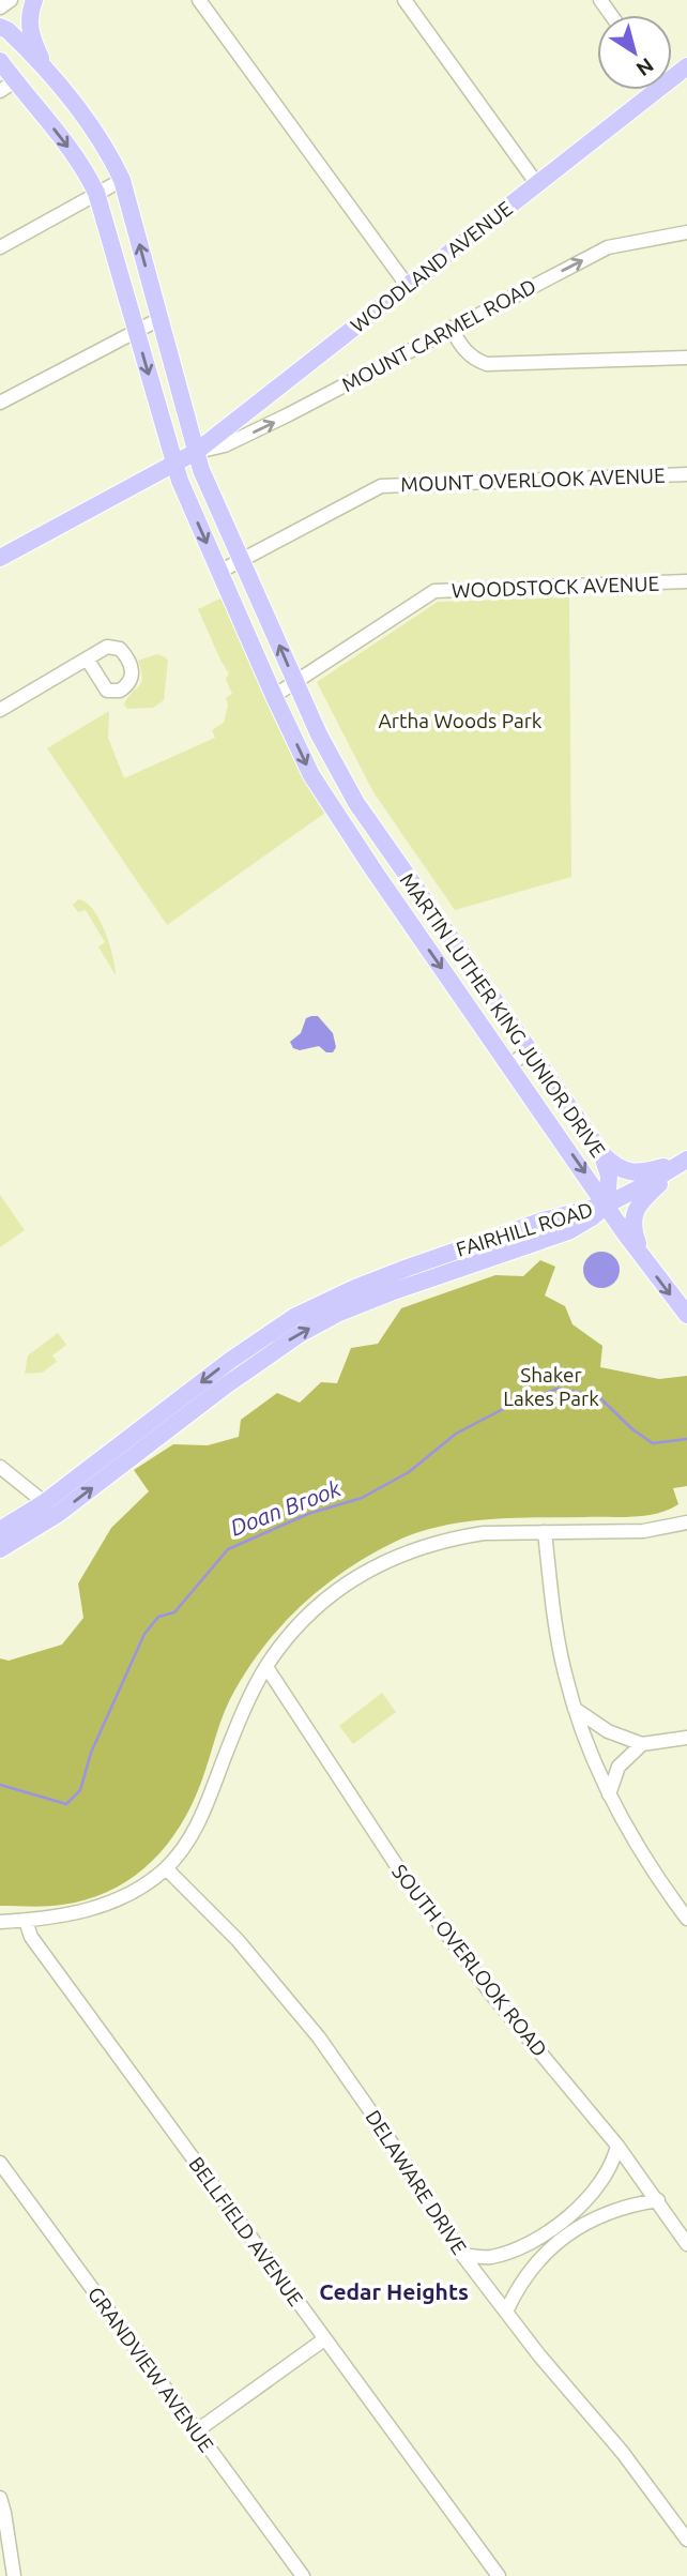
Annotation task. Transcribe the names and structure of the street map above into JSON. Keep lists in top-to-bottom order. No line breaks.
{"streets":{"main road":["WOODLAND AVENUE","MARTIN LUTHER KING JUNIOR DRIVE","FAIRHILL ROAD"],"street":["MOUNT CARMEL ROAD","MOUNT OVERLOOK AVENUE","WOODSTOCK AVENUE","SOUTH OVERLOOK ROAD","DELAWARE DRIVE","BELLFIELD AVENUE","GRANDVIEW AVENUE"]},"crossings":[["WOODLAND AVENUE","MOUNT CARMEL ROAD"],["WOODLAND AVENUE","MARTIN LUTHER KING JUNIOR DRIVE"],["MOUNT CARMEL ROAD","MARTIN LUTHER KING JUNIOR DRIVE"],["MOUNT OVERLOOK AVENUE","MARTIN LUTHER KING JUNIOR DRIVE"],["WOODSTOCK AVENUE","MARTIN LUTHER KING JUNIOR DRIVE"],["MARTIN LUTHER KING JUNIOR DRIVE","FAIRHILL ROAD"]],"one_way":["MOUNT CARMEL ROAD"],"districts":["Cedar Heights"],"water":["Doan Brook"],"parks":["Artha Woods Park","Shaker Lakes Park"],"north":"bottom right"}
